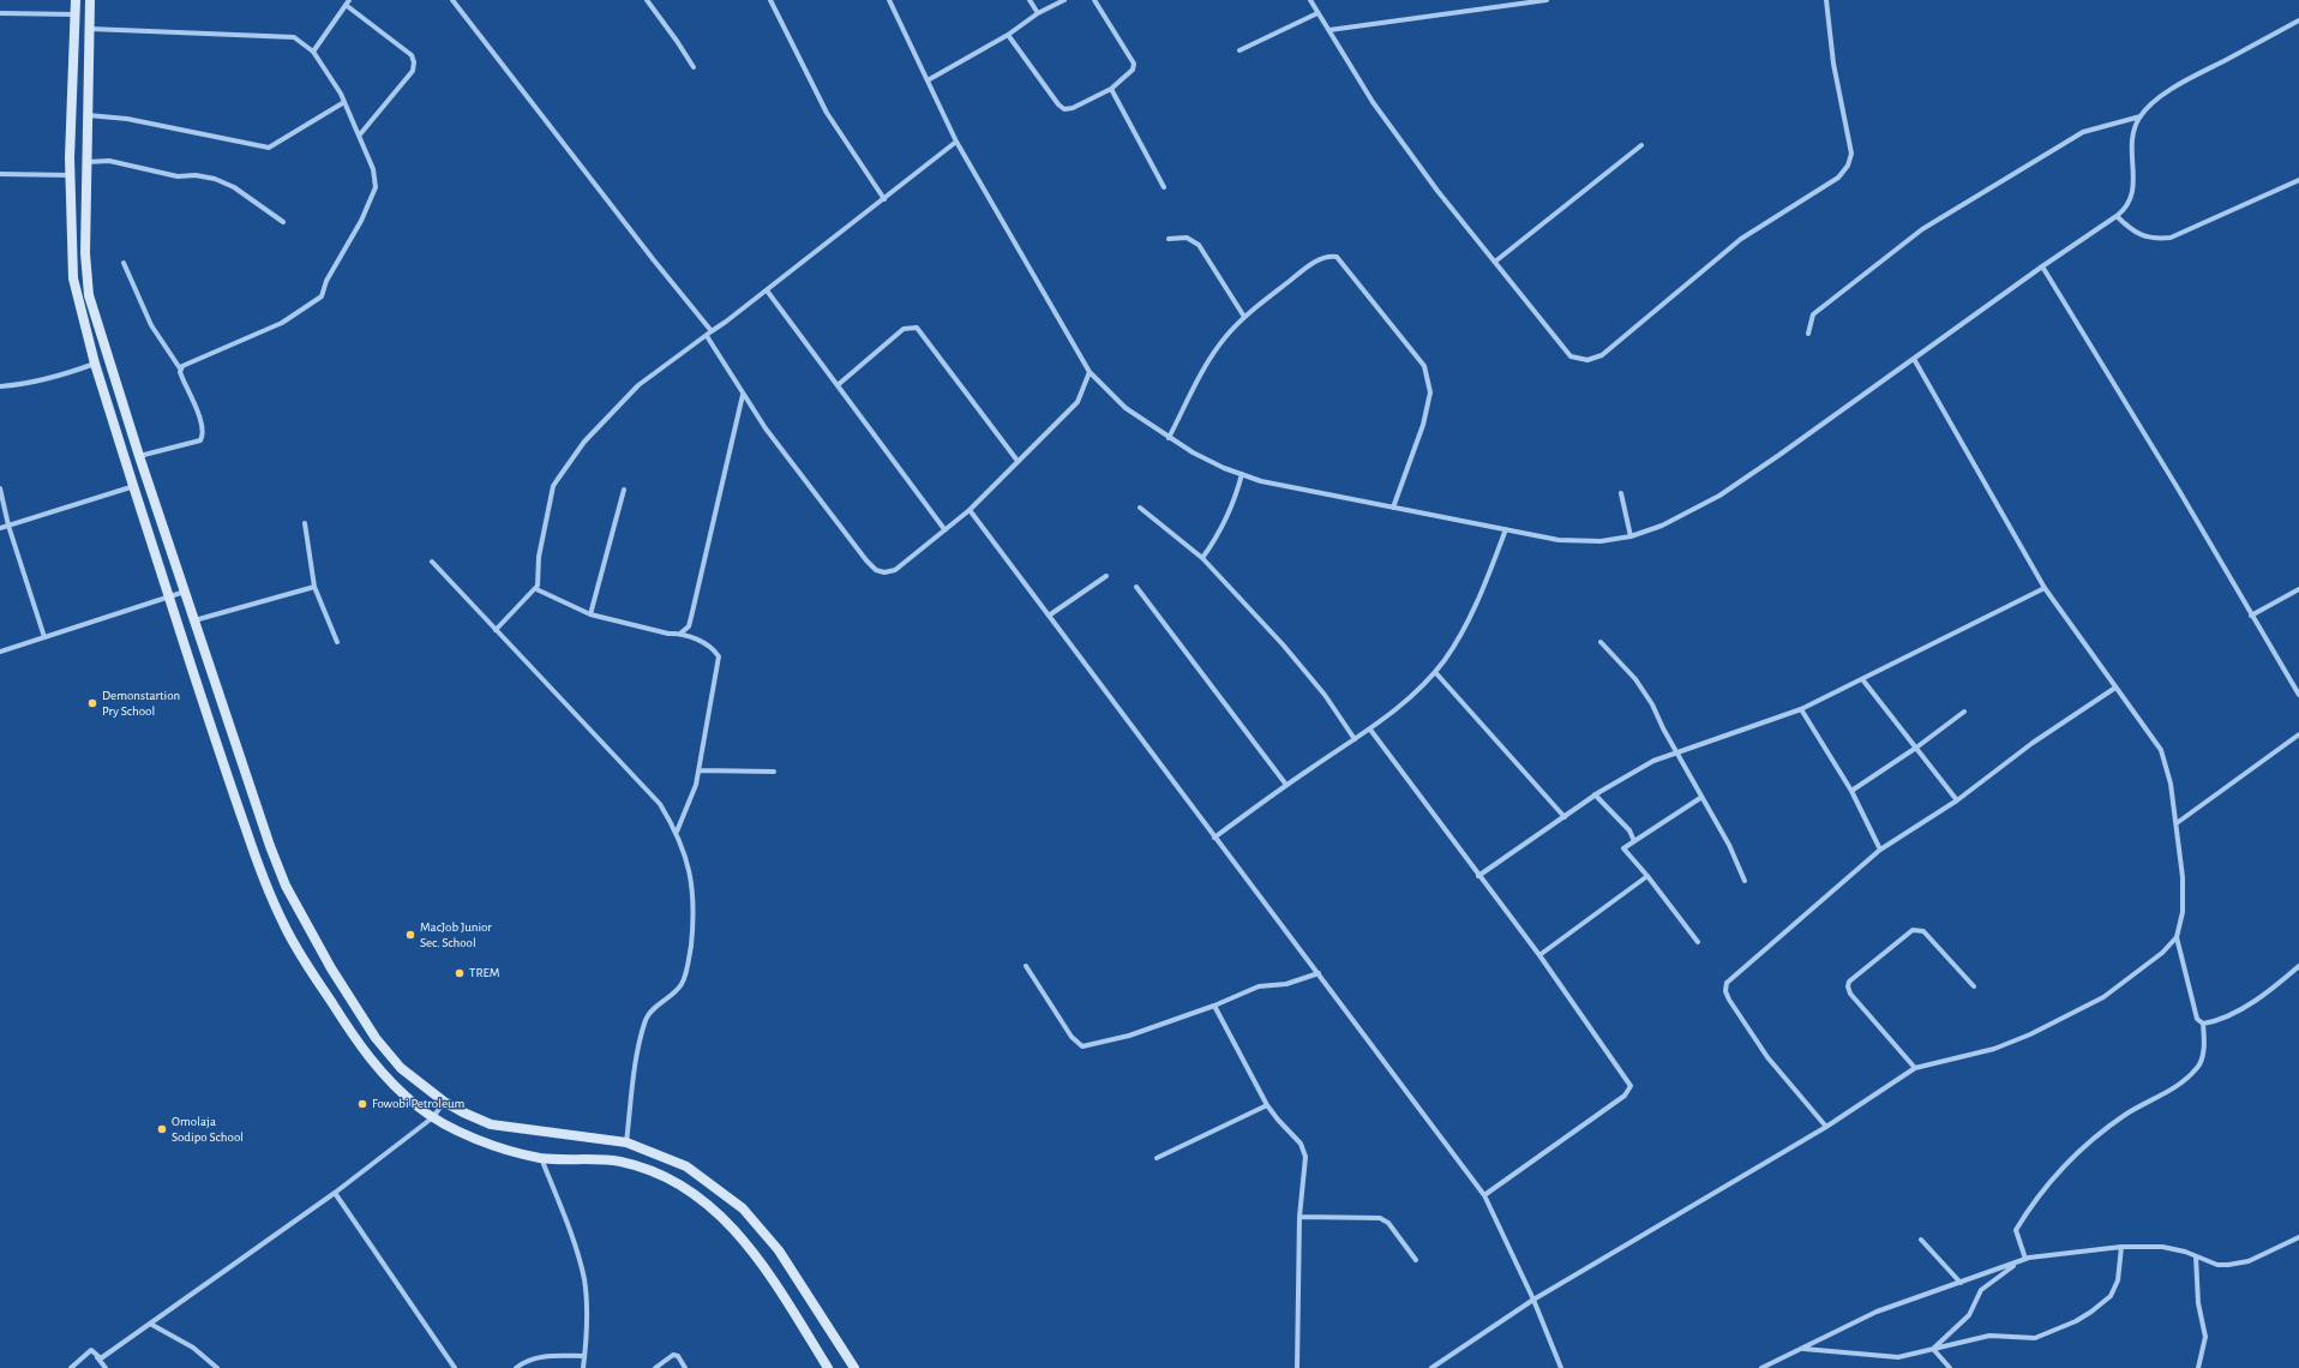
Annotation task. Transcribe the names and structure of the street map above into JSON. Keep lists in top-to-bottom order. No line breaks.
{"places":["Demonstartion Pry School","MacJob Junior Sec. School","TREM","Fowobi Petroleum","Omolaja Sodipo School"]}
